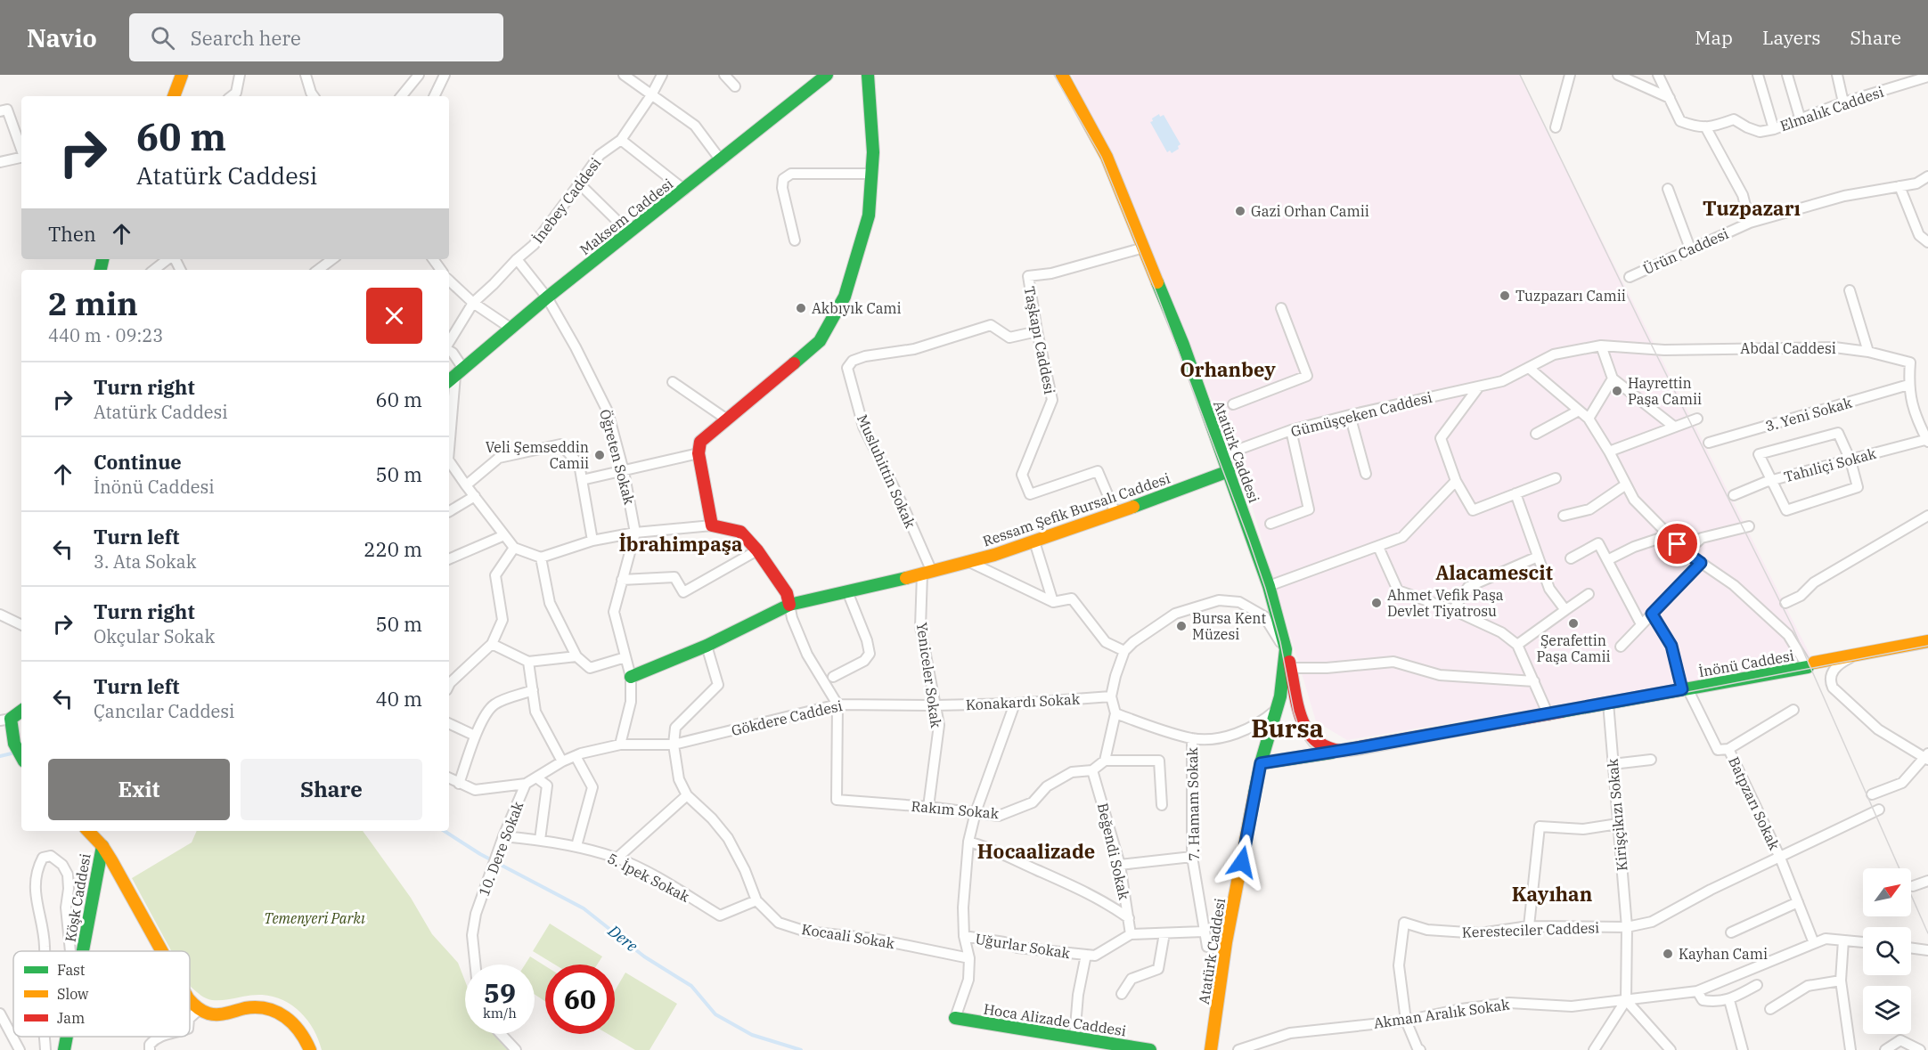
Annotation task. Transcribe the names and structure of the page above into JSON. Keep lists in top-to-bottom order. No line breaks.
{"streets":{"main road":["Maksem Caddesi","Atatürk Caddesi","Ressam Şefik Bursalı Caddesi","İnönü Caddesi","Köşk Caddesi","Hoca Alizade Caddesi"],"street":["Elmalık Caddesi","İnebey Caddesi","Ürün Caddesi","Taşkapı Caddesi","Abdal Caddesi","Gümüşçeken Caddesi","3. Yeni Sokak","Öğreten Sokak","Tahıliçi Sokak","Musluhittin Sokak","Yeniceler Sokak","Konakardı Sokak","Gökdere Caddesi","Batpzarı Sokak","7. Hamam Sokak","Rakım Sokak","Kirişçikızı Sokak","10. Dere Sokak","Beğendi Sokak","5. İpek Sokak","Keresteciler Caddesi","Kocaali Sokak","Uğurlar Sokak","Akman Aralık Sokak"]},"crossings":[["İnebey Caddesi","Öğreten Sokak"],["Maksem Caddesi","Öğreten Sokak"],["Taşkapı Caddesi","Atatürk Caddesi"],["Taşkapı Caddesi","Musluhittin Sokak"],["Taşkapı Caddesi","Ressam Şefik Bursalı Caddesi"],["Abdal Caddesi","Gümüşçeken Caddesi"],["Abdal Caddesi","3. Yeni Sokak"],["Gümüşçeken Caddesi","Atatürk Caddesi"],["Atatürk Caddesi","Ressam Şefik Bursalı Caddesi"],["Atatürk Caddesi","Konakardı Sokak"],["Atatürk Caddesi","7. Hamam Sokak"],["Musluhittin Sokak","Ressam Şefik Bursalı Caddesi"],["Musluhittin Sokak","Yeniceler Sokak"],["Ressam Şefik Bursalı Caddesi","Yeniceler Sokak"],["İnönü Caddesi","Kirişçikızı Sokak"],["Yeniceler Sokak","Konakardı Sokak"],["Yeniceler Sokak","Gökdere Caddesi"],["Yeniceler Sokak","Rakım Sokak"],["Konakardı Sokak","Gökdere Caddesi"],["Konakardı Sokak","7. Hamam Sokak"],["Gökdere Caddesi","Rakım Sokak"],["Gökdere Caddesi","10. Dere Sokak"],["Gökdere Caddesi","Kocaali Sokak"],["Batpzarı Sokak","Keresteciler Caddesi"],["Batpzarı Sokak","Akman Aralık Sokak"],["7. Hamam Sokak","Uğurlar Sokak"],["Rakım Sokak","Beğendi Sokak"],["Kirişçikızı Sokak","Keresteciler Caddesi"],["Kirişçikızı Sokak","Akman Aralık Sokak"],["10. Dere Sokak","5. İpek Sokak"],["Beğendi Sokak","Uğurlar Sokak"],["5. İpek Sokak","Kocaali Sokak"],["Keresteciler Caddesi","Akman Aralık Sokak"]],"districts":["Tuzpazarı","Orhanbey","İbrahimpaşa","Alacamescit","Bursa","Hocaalizade","Kayıhan"],"water":["Dere"],"parks":["Temenyeri Parkı"],"places":["Gazi Orhan Camii","Tuzpazarı Camii","Akbıyık Cami","Hayrettin Paşa Camii","Veli Şemseddin Camii","Ahmet Vefik Paşa Devlet Tiyatrosu","Şerafettin Paşa Camii","Bursa Kent Müzesi","Kayhan Cami"],"legend":["Fast","Slow","Jam"],"north":"top right","page":{"header":"Navio","search":"Search here","nav":["Map","Layers","Share"],"turn":["60 m","Atatürk Caddesi"],"then":"Then","heading":["2 min","440 m · 09:23"],"list":[{"name":"Turn right","note":"Atatürk Caddesi","value":"60 m"},{"name":"Continue","note":"İnönü Caddesi","value":"50 m"},{"name":"Turn left","note":"3. Ata Sokak","value":"220 m"},{"name":"Turn right","note":"Okçular Sokak","value":"50 m"},{"name":"Turn left","note":"Çancılar Caddesi","value":"40 m"}],"buttons":["Exit","Share"],"speed":"59 km/h","limit":"60"}}
